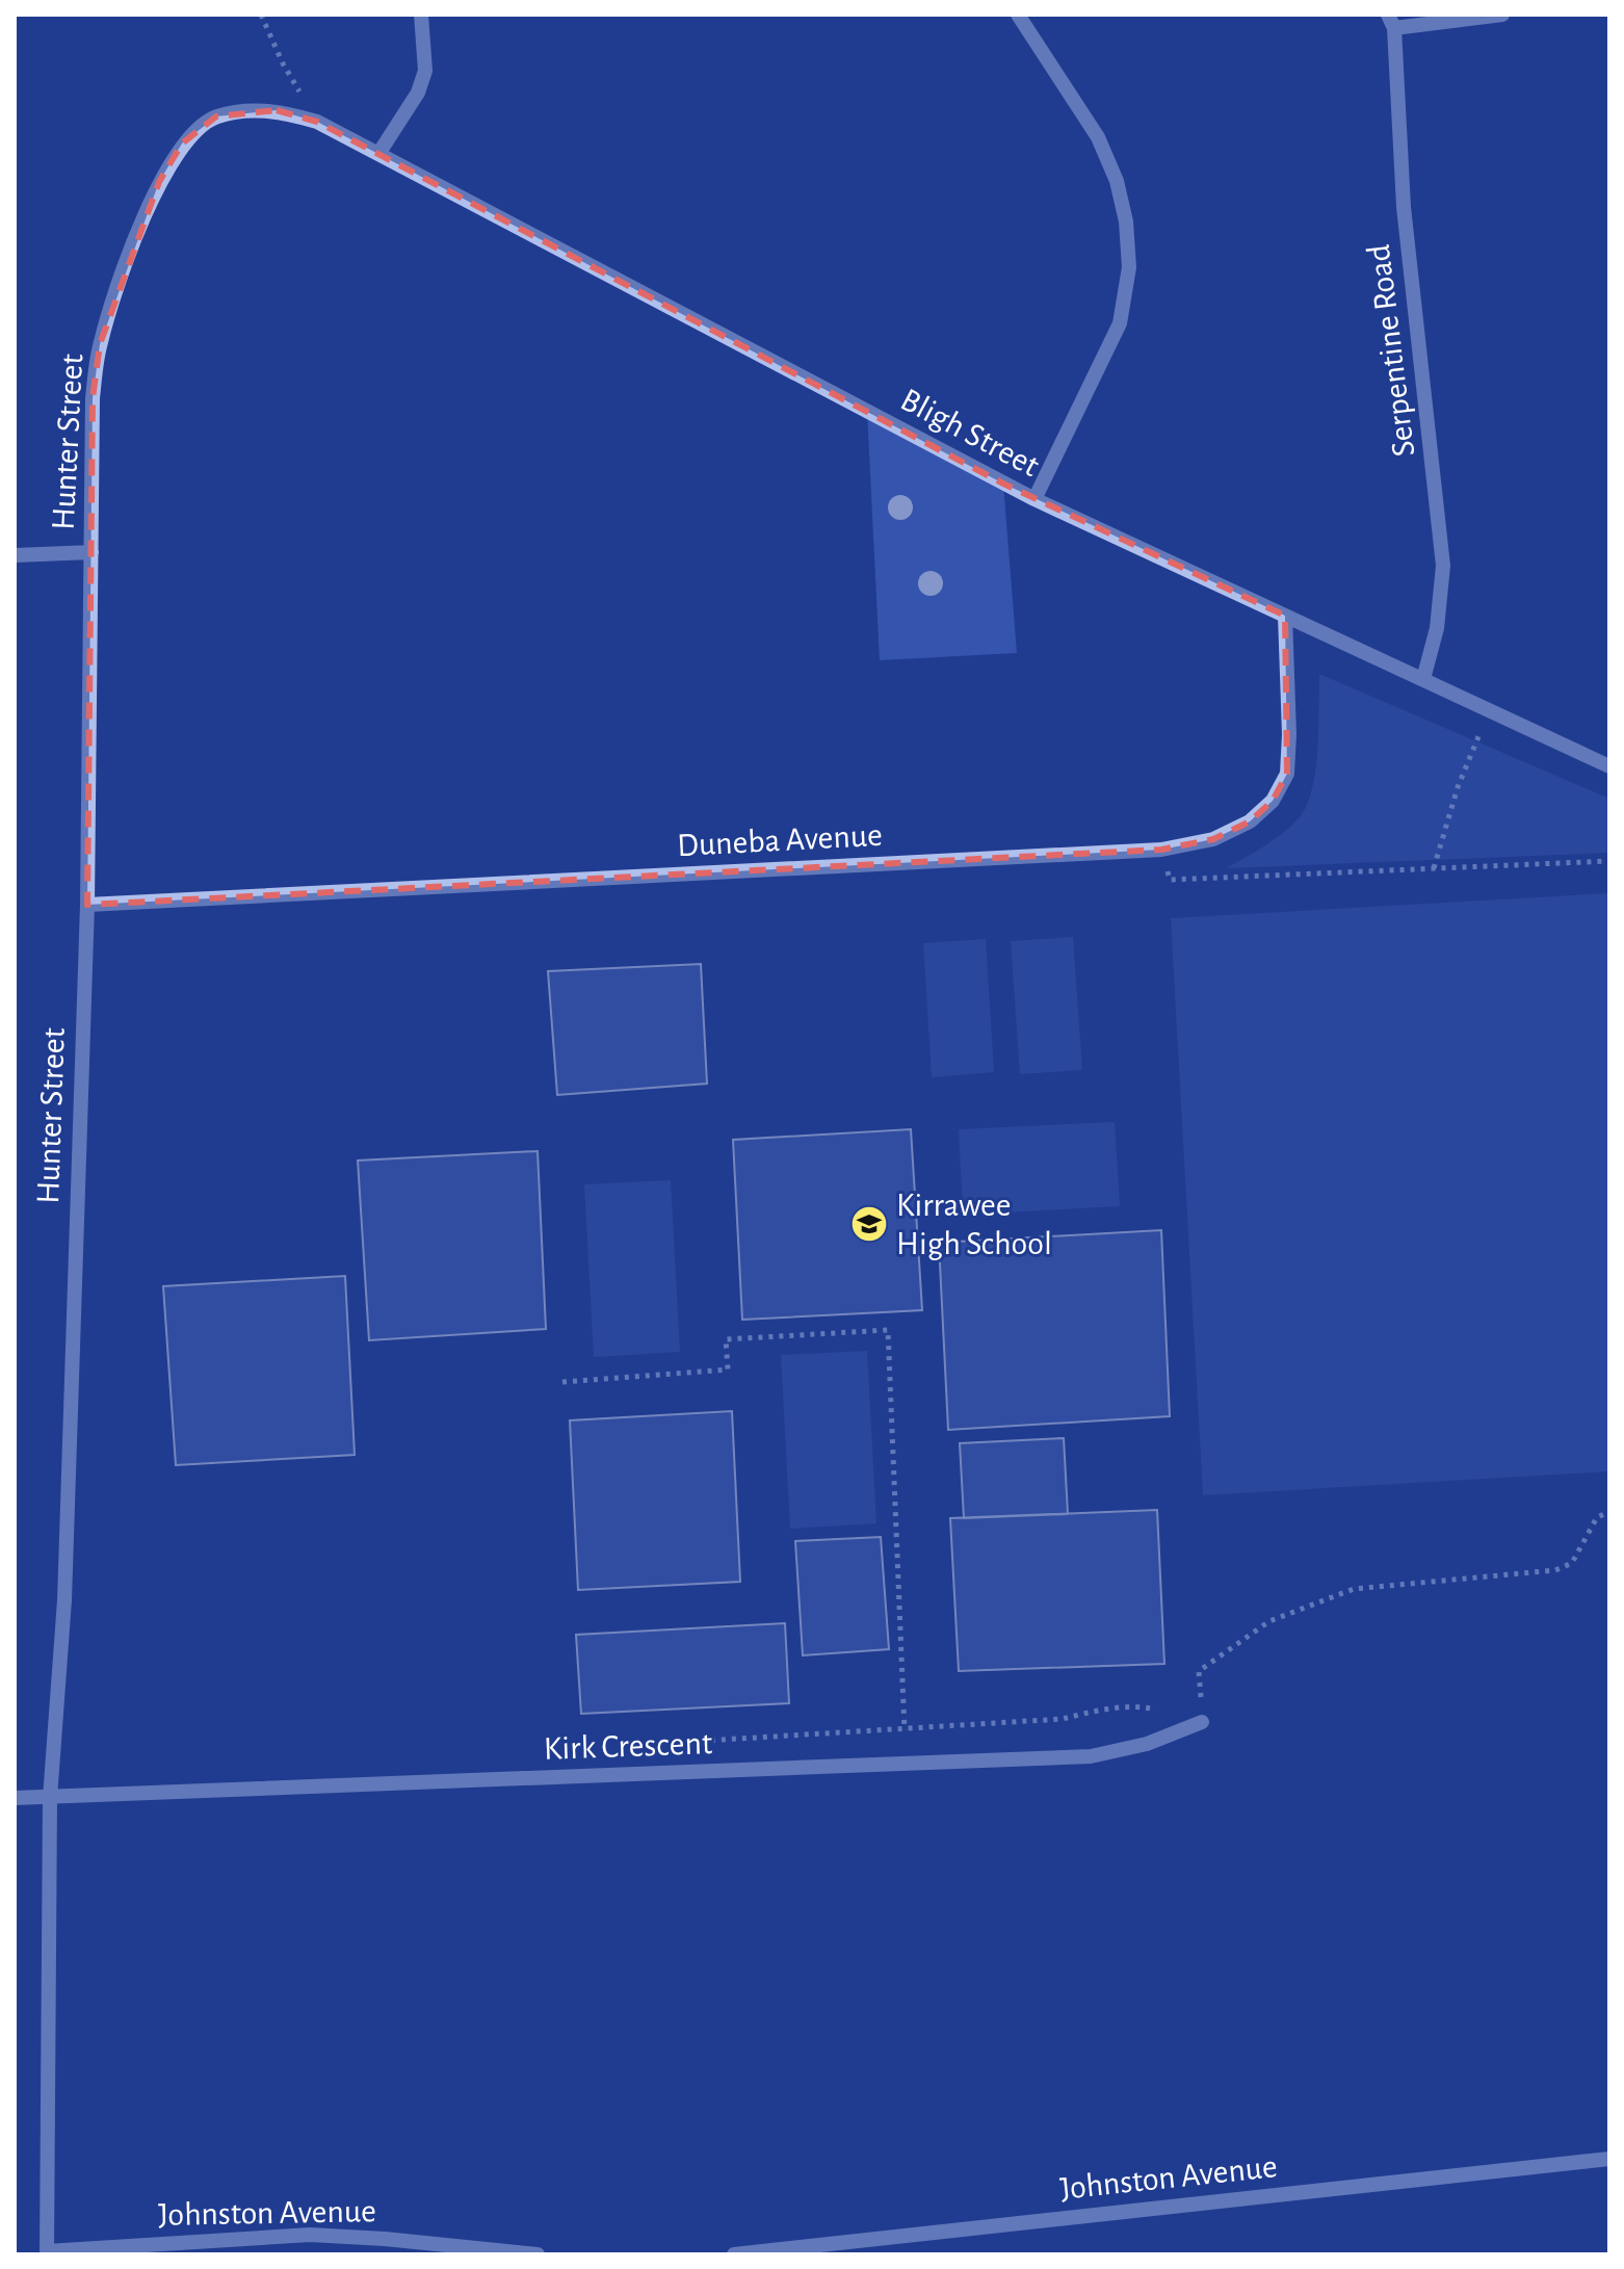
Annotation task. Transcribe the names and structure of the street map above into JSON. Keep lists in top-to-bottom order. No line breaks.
{"streets":{"street":["Serpentine Road","Bligh Street","Hunter Street","Duneba Avenue","Kirk Crescent","Johnston Avenue"]},"crossings":[["Serpentine Road","Bligh Street"],["Bligh Street","Hunter Street"],["Bligh Street","Duneba Avenue"],["Hunter Street","Duneba Avenue"],["Hunter Street","Kirk Crescent"],["Hunter Street","Johnston Avenue"]],"places":{"school or university":["Kirrawee High School"]}}
